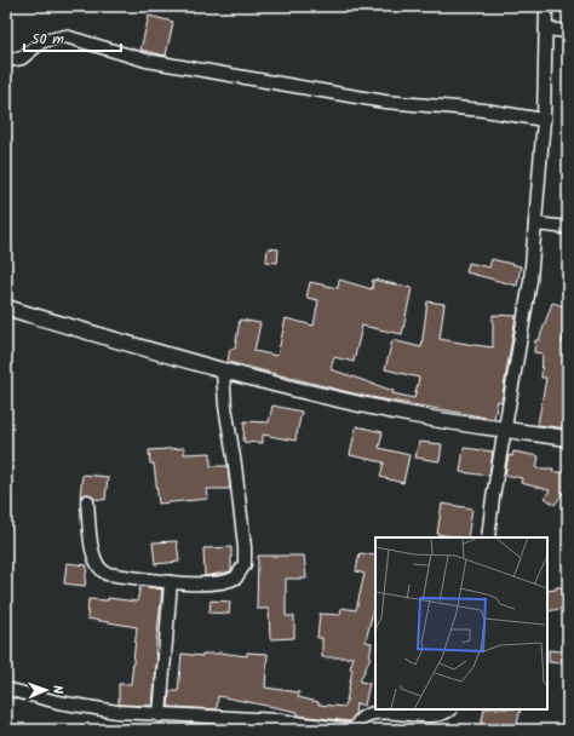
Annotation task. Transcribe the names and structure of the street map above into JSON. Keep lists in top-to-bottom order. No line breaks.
{"scale_bar":"50 m","north":"right"}
